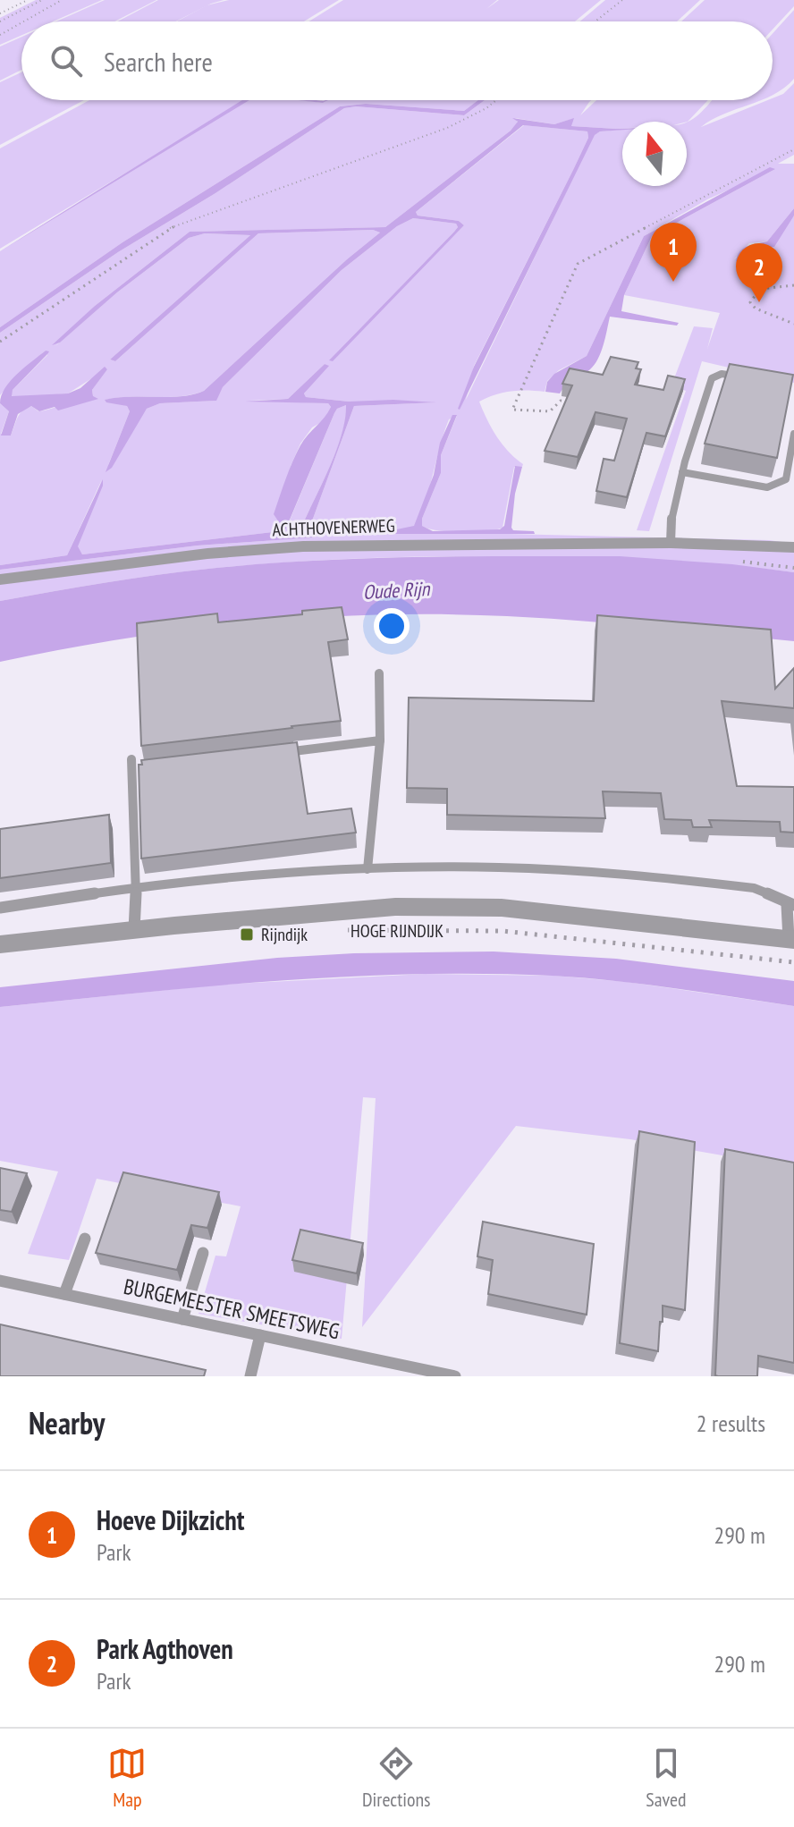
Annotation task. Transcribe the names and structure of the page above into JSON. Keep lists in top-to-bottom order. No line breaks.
{"streets":{"street":["ACHTHOVENERWEG","HOGE RIJNDIJK"],"lane":["BURGEMEESTER SMEETSWEG"]},"water":["Oude Rijn"],"places":{"transit":["Rijndijk"]},"north":"top","page":{"search":"Search here","pins":["1","2"],"heading":["Nearby","2 results"],"list":[{"mark":"1","name":"Hoeve Dijkzicht","note":"Park","value":"290 m"},{"mark":"2","name":"Park Agthoven","note":"Park","value":"290 m"}],"nav":["Map","Directions","Saved"]}}
